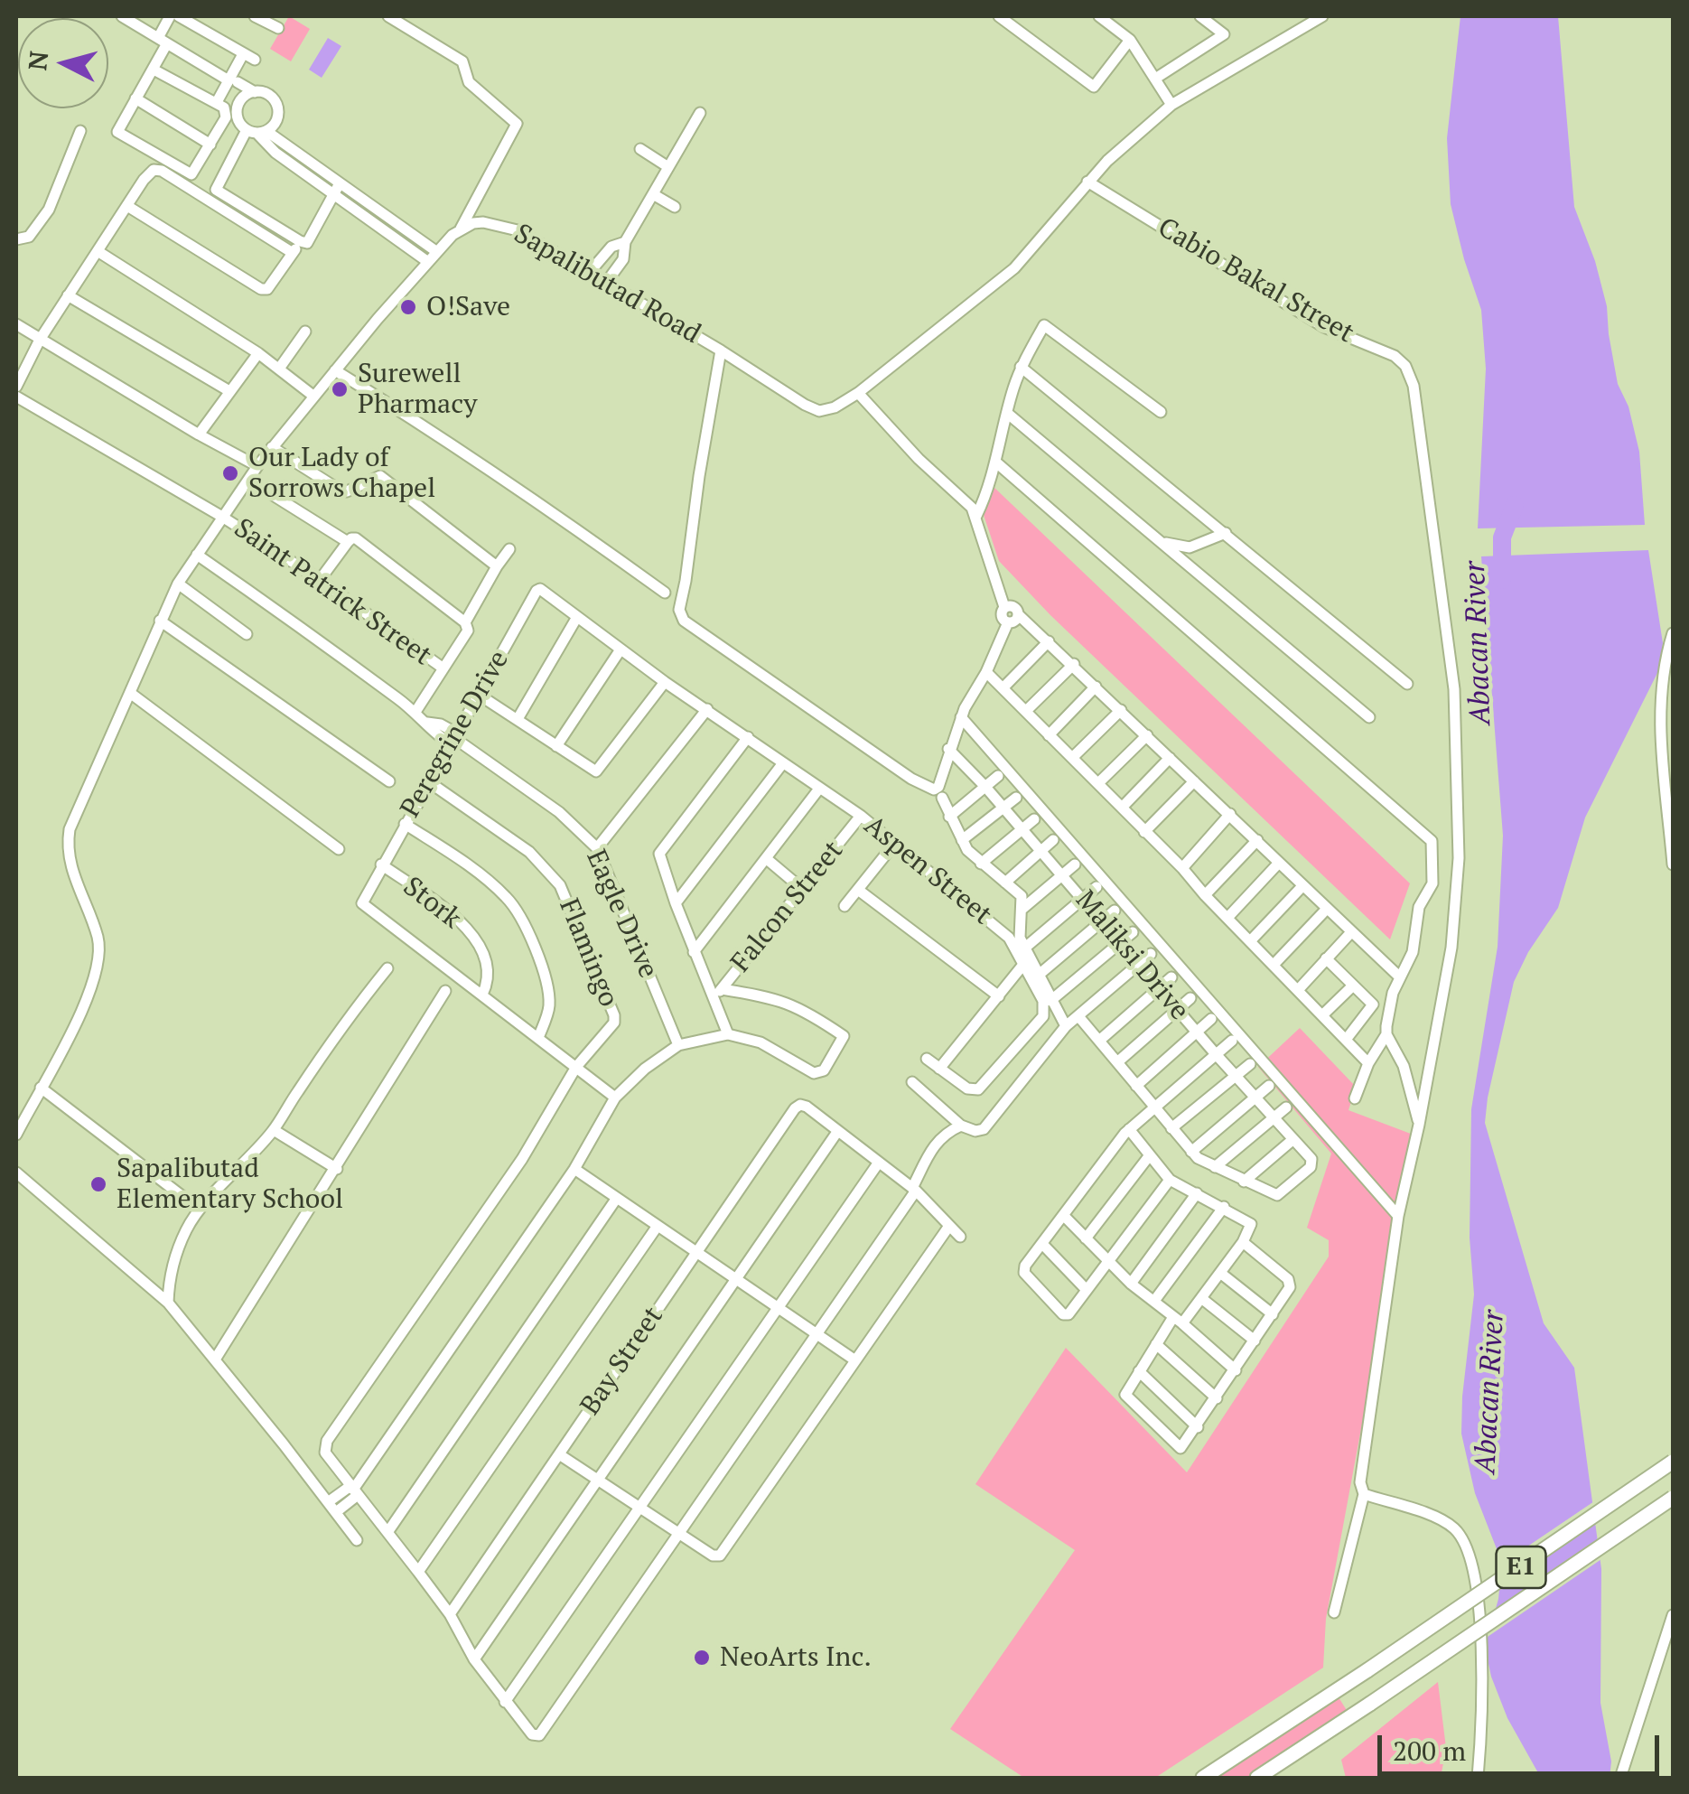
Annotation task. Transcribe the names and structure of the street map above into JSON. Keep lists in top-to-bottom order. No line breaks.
{"streets":{"highway":["E1"],"street":["Cabio Bakal Street","Sapalibutad Road","Saint Patrick Street","Peregrine Drive","Aspen Street","Stork","Falcon Street","Eagle Drive","Flamingo","Maliksi Drive","Bay Street"]},"crossings":[["Cabio Bakal Street","Sapalibutad Road"],["Peregrine Drive","Aspen Street"],["Peregrine Drive","Stork"],["Peregrine Drive","Eagle Drive"],["Peregrine Drive","Flamingo"],["Aspen Street","Falcon Street"]],"water":["Abacan River"],"places":["O!Save","Surewell Pharmacy","Our Lady of Sorrows Chapel","Sapalibutad Elementary School","NeoArts Inc."],"scale_bar":"200 m","north":"left"}
